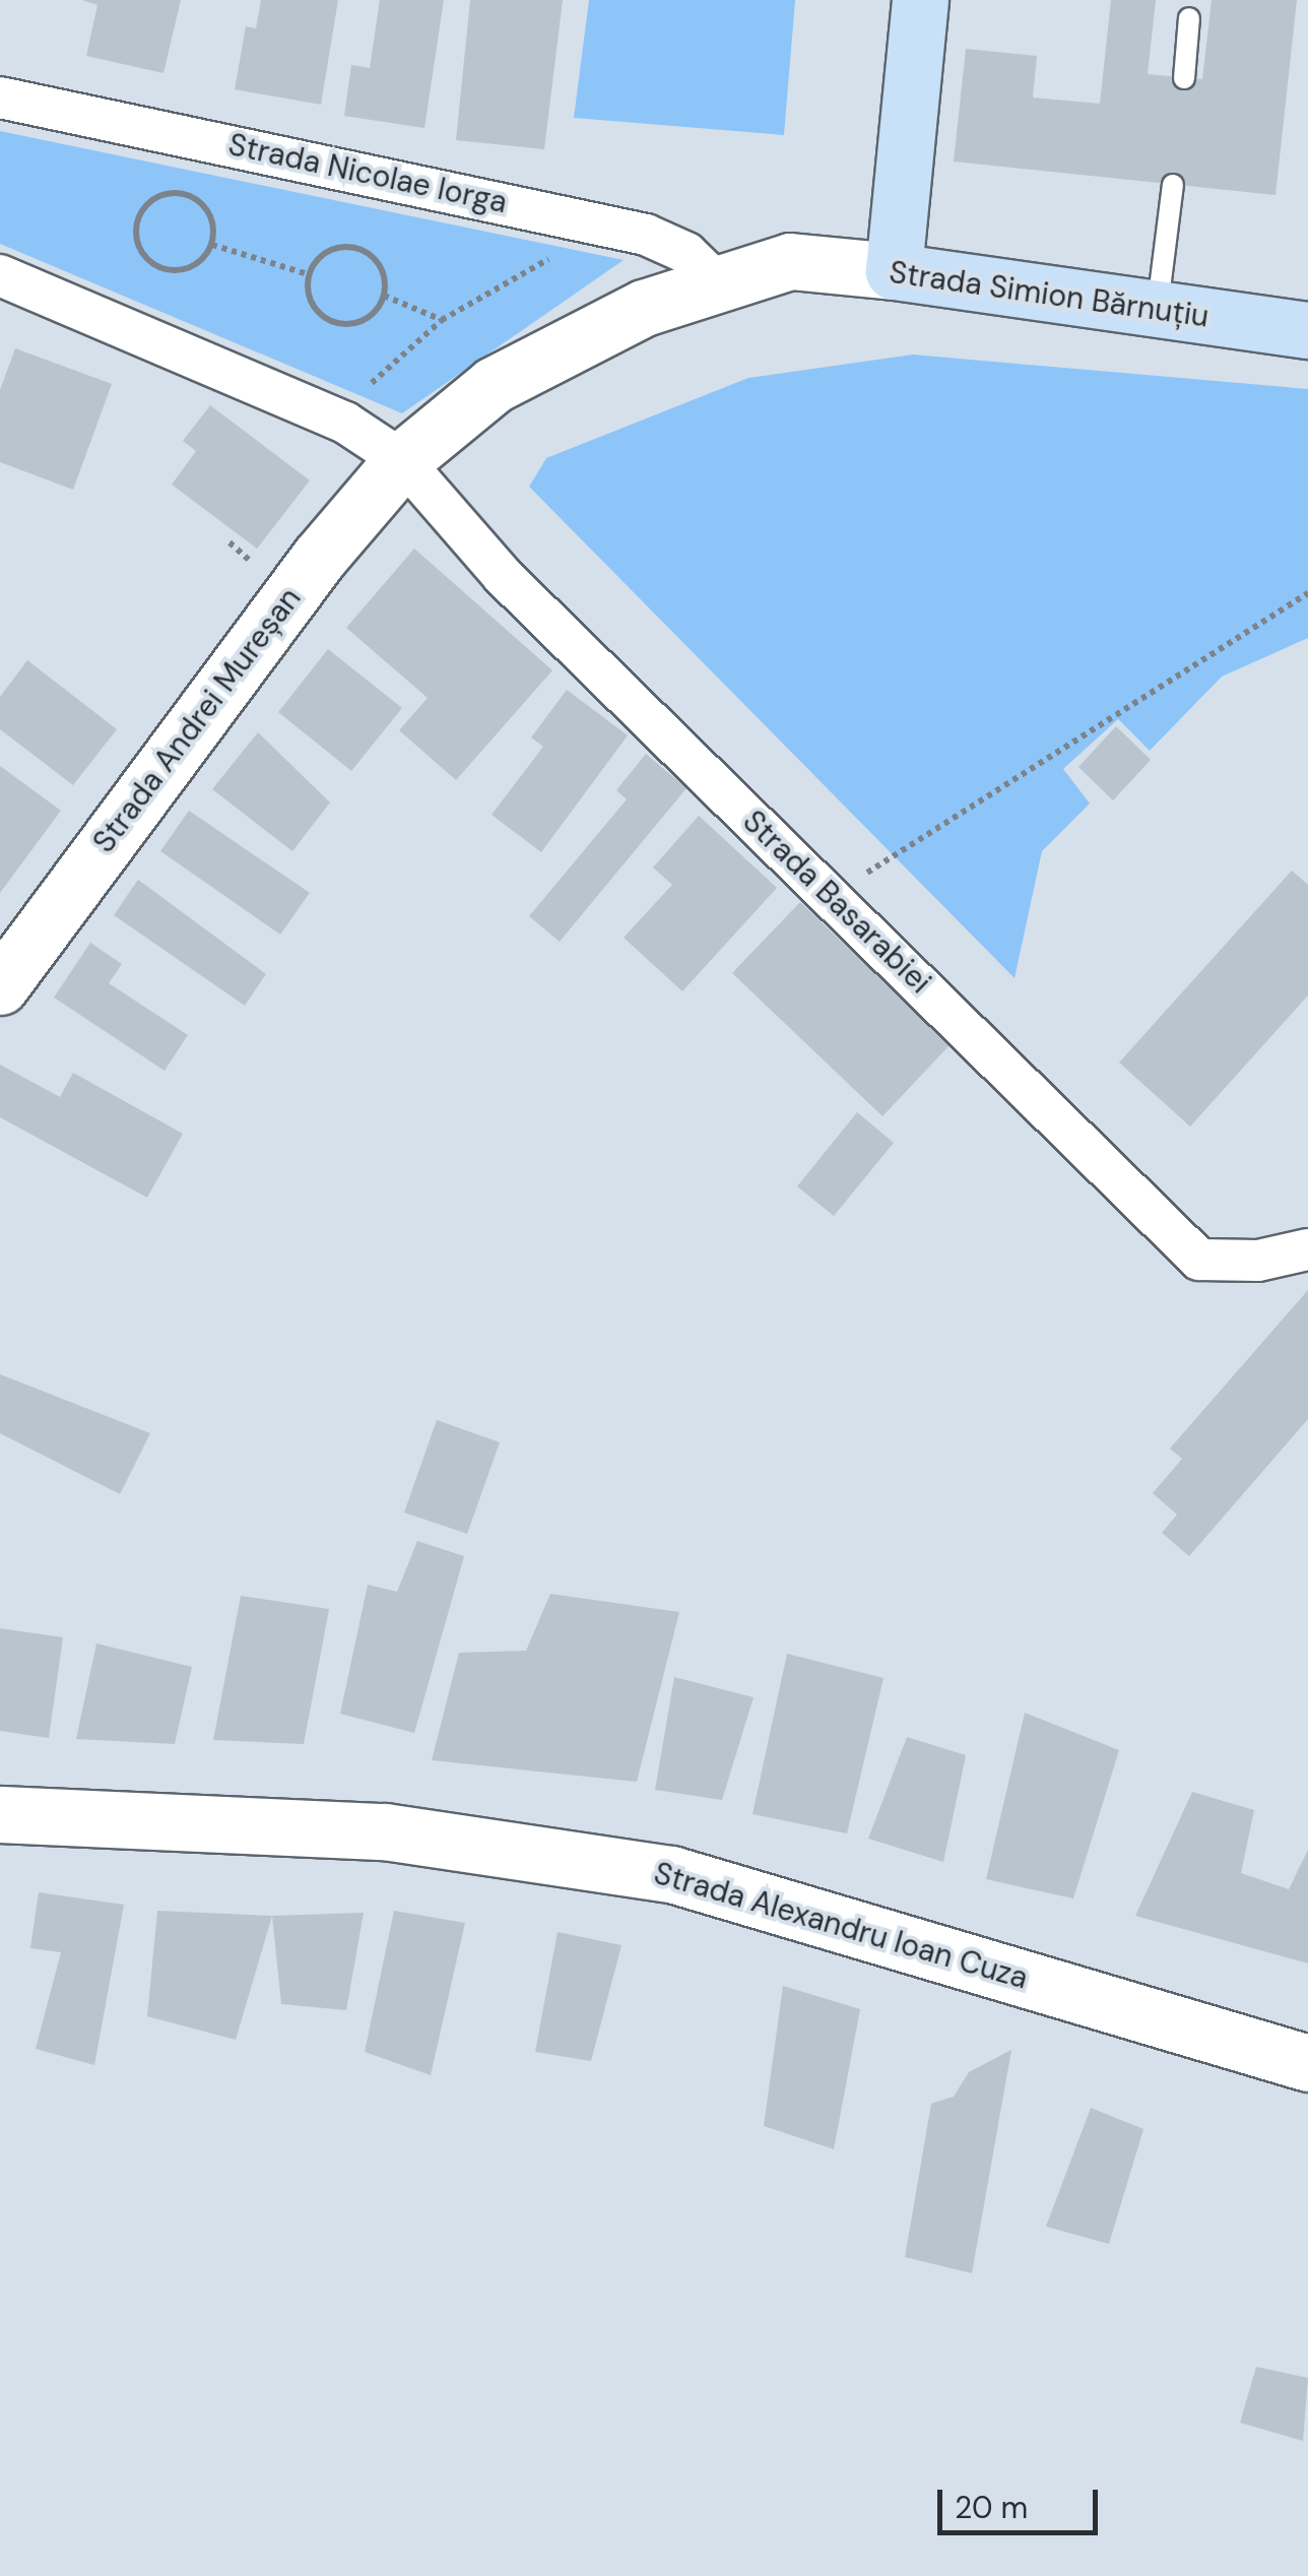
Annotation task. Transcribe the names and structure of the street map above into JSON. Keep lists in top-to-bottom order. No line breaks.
{"streets":{"main road":["Strada Simion Bărnuțiu"],"street":["Strada Nicolae Iorga","Strada Andrei Mureșan","Strada Basarabiei","Strada Alexandru Ioan Cuza"]},"crossings":[["Strada Nicolae Iorga","Strada Andrei Mureșan"],["Strada Simion Bărnuțiu","Strada Andrei Mureșan"],["Strada Andrei Mureșan","Strada Basarabiei"]],"scale_bar":"20 m"}
